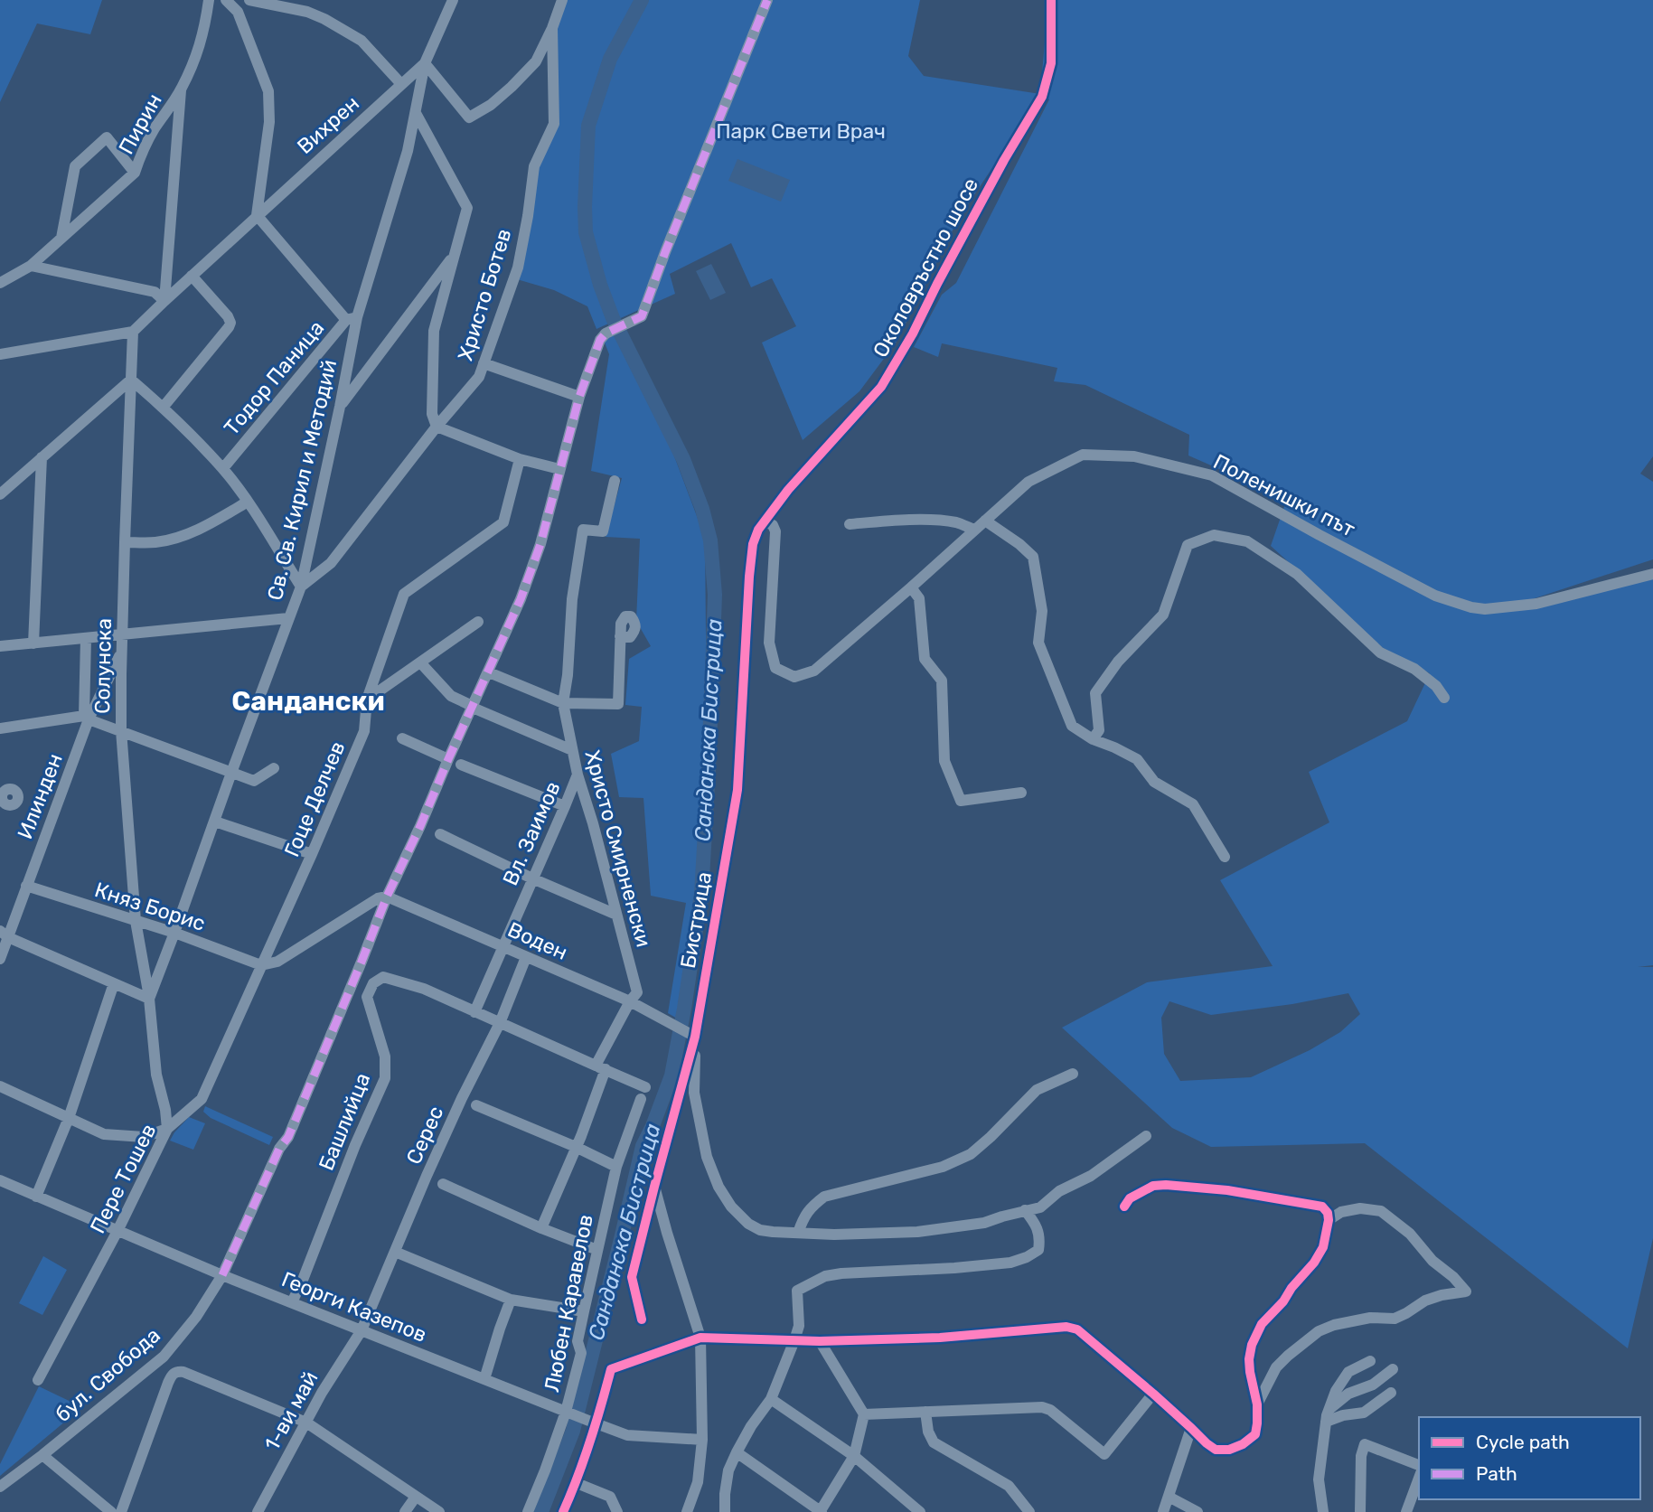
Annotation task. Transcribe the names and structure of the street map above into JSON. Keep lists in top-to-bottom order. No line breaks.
{"streets":{"street":["Пирин","Вихрен","Околовръстно шосе","Христо Ботев","Тодор Паница","Св. Св. Кирил и Методий","Поленишки път","Солунска","Илинден","Гоце Делчев","Вл. Заимов","Христо Смирненски","Княз Борис","Бистрица","Воден","Башлийца","Серес","Пере Тошев","Любен Каравелов","Георги Казепов","бул. Свобода","1-ви май"]},"crossings":[["Вихрен","Св. Св. Кирил и Методий"],["Вихрен","Солунска"],["Околовръстно шосе","Поленишки път"],["Околовръстно шосе","Бистрица"],["Христо Ботев","Св. Св. Кирил и Методий"],["Тодор Паница","Св. Св. Кирил и Методий"],["Св. Св. Кирил и Методий","Солунска"],["Св. Св. Кирил и Методий","Княз Борис"],["Поленишки път","Бистрица"],["Солунска","Илинден"],["Солунска","Княз Борис"],["Солунска","Пере Тошев"],["Илинден","Княз Борис"],["Гоце Делчев","Княз Борис"],["Гоце Делчев","Пере Тошев"],["Вл. Заимов","Христо Смирненски"],["Вл. Заимов","Воден"],["Вл. Заимов","Башлийца"],["Христо Смирненски","Воден"],["Княз Борис","Пере Тошев"],["Бистрица","Воден"],["Воден","Серес"],["Воден","бул. Свобода"],["Башлийца","Георги Казепов"],["Серес","Георги Казепов"],["Серес","1-ви май"],["Пере Тошев","Георги Казепов"],["Любен Каравелов","Георги Казепов"],["Георги Казепов","бул. Свобода"],["Георги Казепов","1-ви май"]],"districts":["Сандански"],"water":["Санданска Бистрица"],"parks":["Парк Свети Врач"],"legend":["Cycle path","Path"]}
